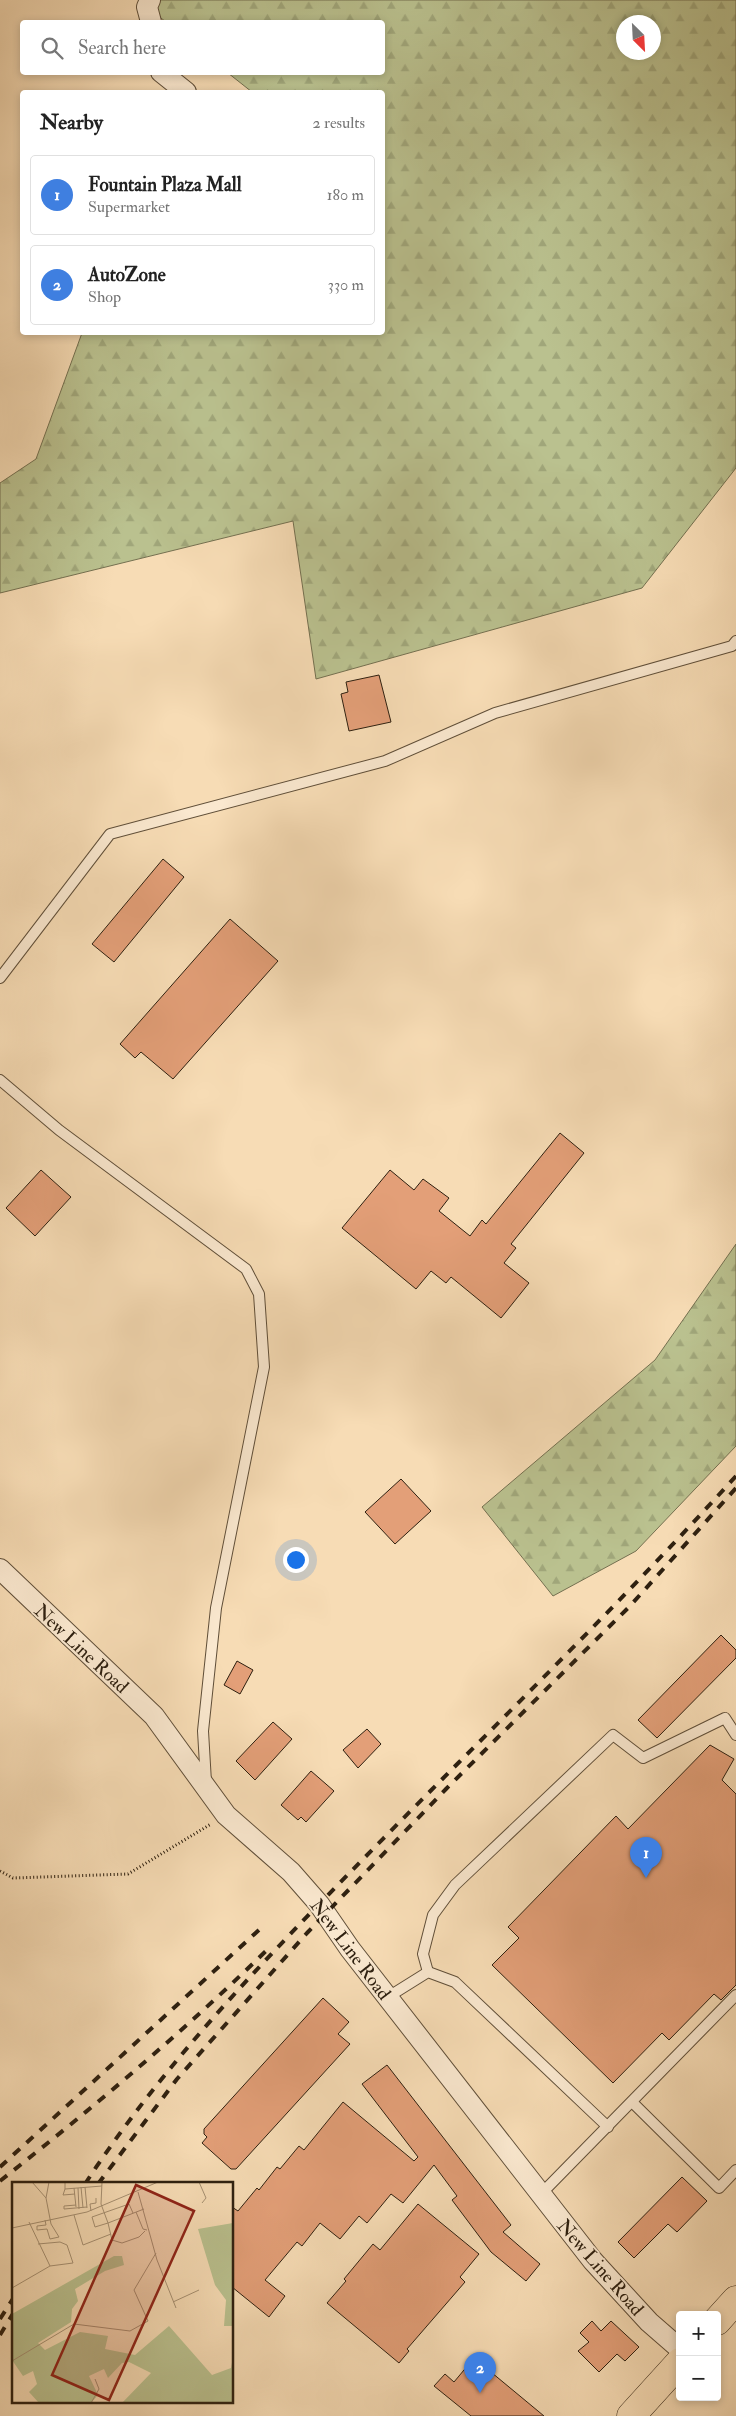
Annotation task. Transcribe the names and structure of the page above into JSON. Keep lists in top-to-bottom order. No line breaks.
{"streets":{"street":["New Line Road"]},"north":"bottom right","page":{"search":"Search here","heading":["Nearby","2 results"],"list":[{"mark":"1","name":"Fountain Plaza Mall","note":"Supermarket","value":"180 m"},{"mark":"2","name":"AutoZone","note":"Shop","value":"330 m"}],"pins":["1","2"],"map_buttons":["+","−"]}}
